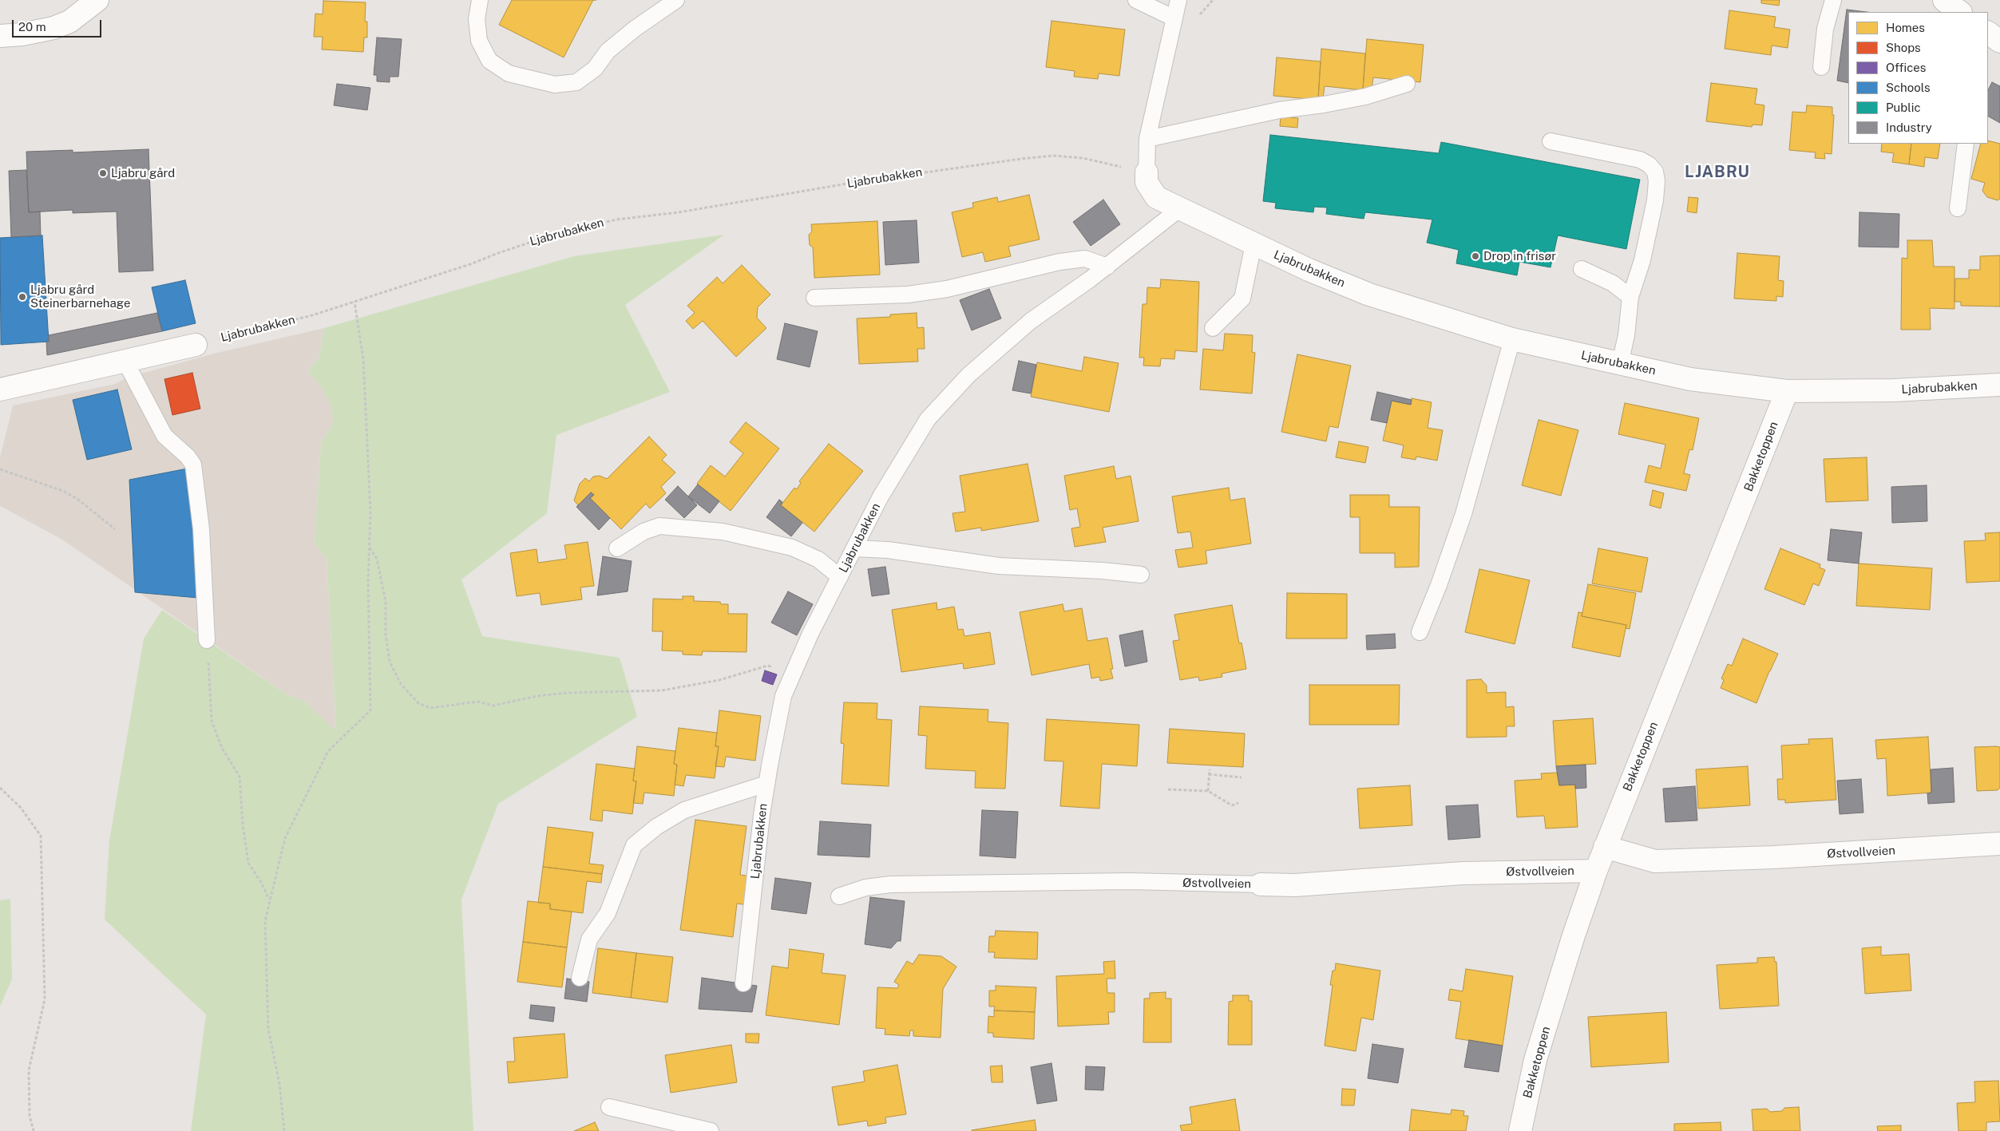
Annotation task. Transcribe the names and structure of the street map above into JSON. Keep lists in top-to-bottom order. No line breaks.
{"streets":{"street":["Ljabrubakken","Bakketoppen","Østvollveien"]},"crossings":[["Ljabrubakken","Bakketoppen"],["Bakketoppen","Østvollveien"]],"districts":["LJABRU"],"places":["Ljabru gård","Drop in frisør","Ljabru gård Steinerbarnehage"],"legend":["Homes","Shops","Offices","Schools","Public","Industry"],"scale_bar":"20 m"}
